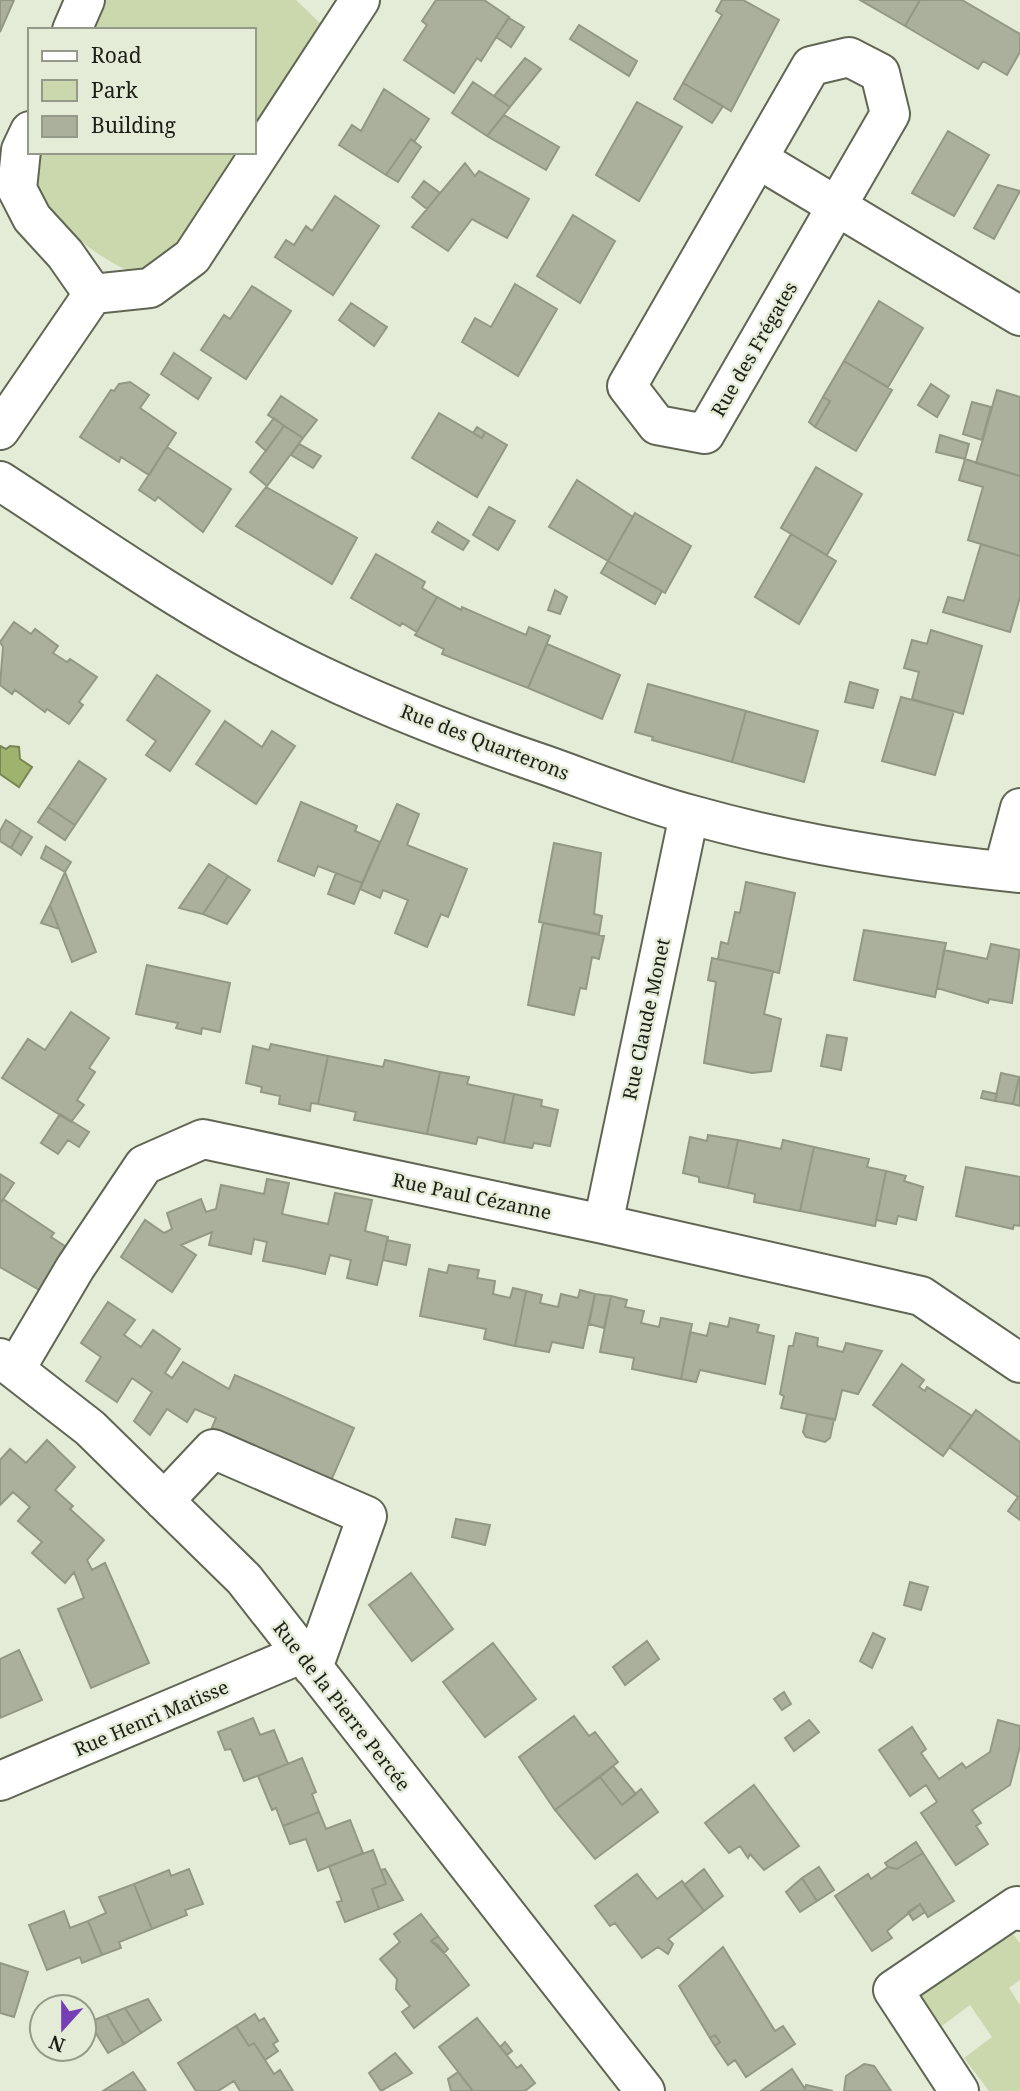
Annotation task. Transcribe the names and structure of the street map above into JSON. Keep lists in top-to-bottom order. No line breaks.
{"streets":{"street":["Rue des Frégates","Rue des Quarterons","Rue Claude Monet","Rue Paul Cézanne","Rue de la Pierre Percée","Rue Henri Matisse"]},"crossings":[["Rue des Quarterons","Rue Claude Monet"],["Rue Claude Monet","Rue Paul Cézanne"],["Rue Paul Cézanne","Rue de la Pierre Percée"],["Rue de la Pierre Percée","Rue Henri Matisse"]],"legend":["Road","Park","Building"],"north":"bottom"}
